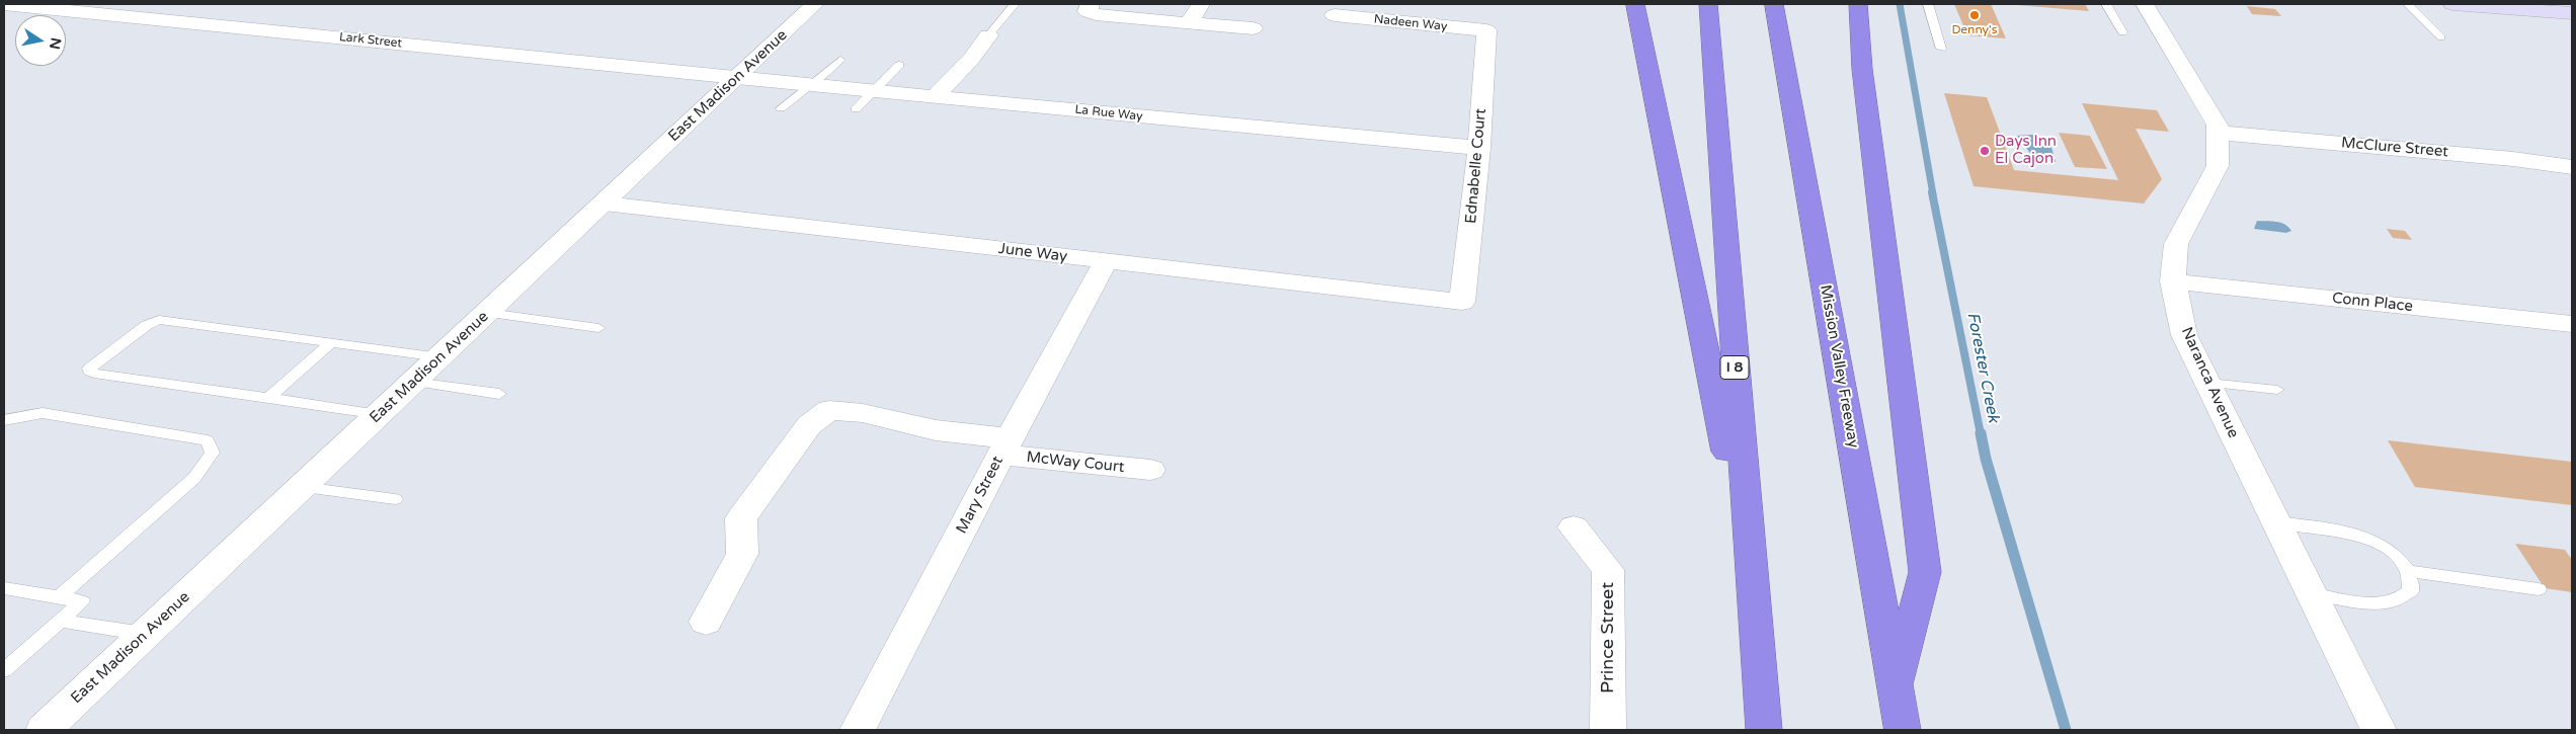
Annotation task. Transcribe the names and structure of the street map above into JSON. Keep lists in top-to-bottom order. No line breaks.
{"streets":{"highway":["Mission Valley Freeway","I 8"],"street":["Nadeen Way","Lark Street","East Madison Avenue","La Rue Way","McClure Street","Ednabelle Court","June Way","Conn Place","Naranca Avenue","McWay Court","Mary Street","Prince Street"]},"crossings":[["Nadeen Way","Ednabelle Court"],["Lark Street","East Madison Avenue"],["Lark Street","La Rue Way"],["East Madison Avenue","La Rue Way"],["East Madison Avenue","June Way"],["La Rue Way","Ednabelle Court"],["McClure Street","Naranca Avenue"],["Ednabelle Court","June Way"],["June Way","Mary Street"],["Conn Place","Naranca Avenue"],["McWay Court","Mary Street"]],"water":["Forester Creek"],"places":["Denny's","Days Inn El Cajon"],"north":"right"}
